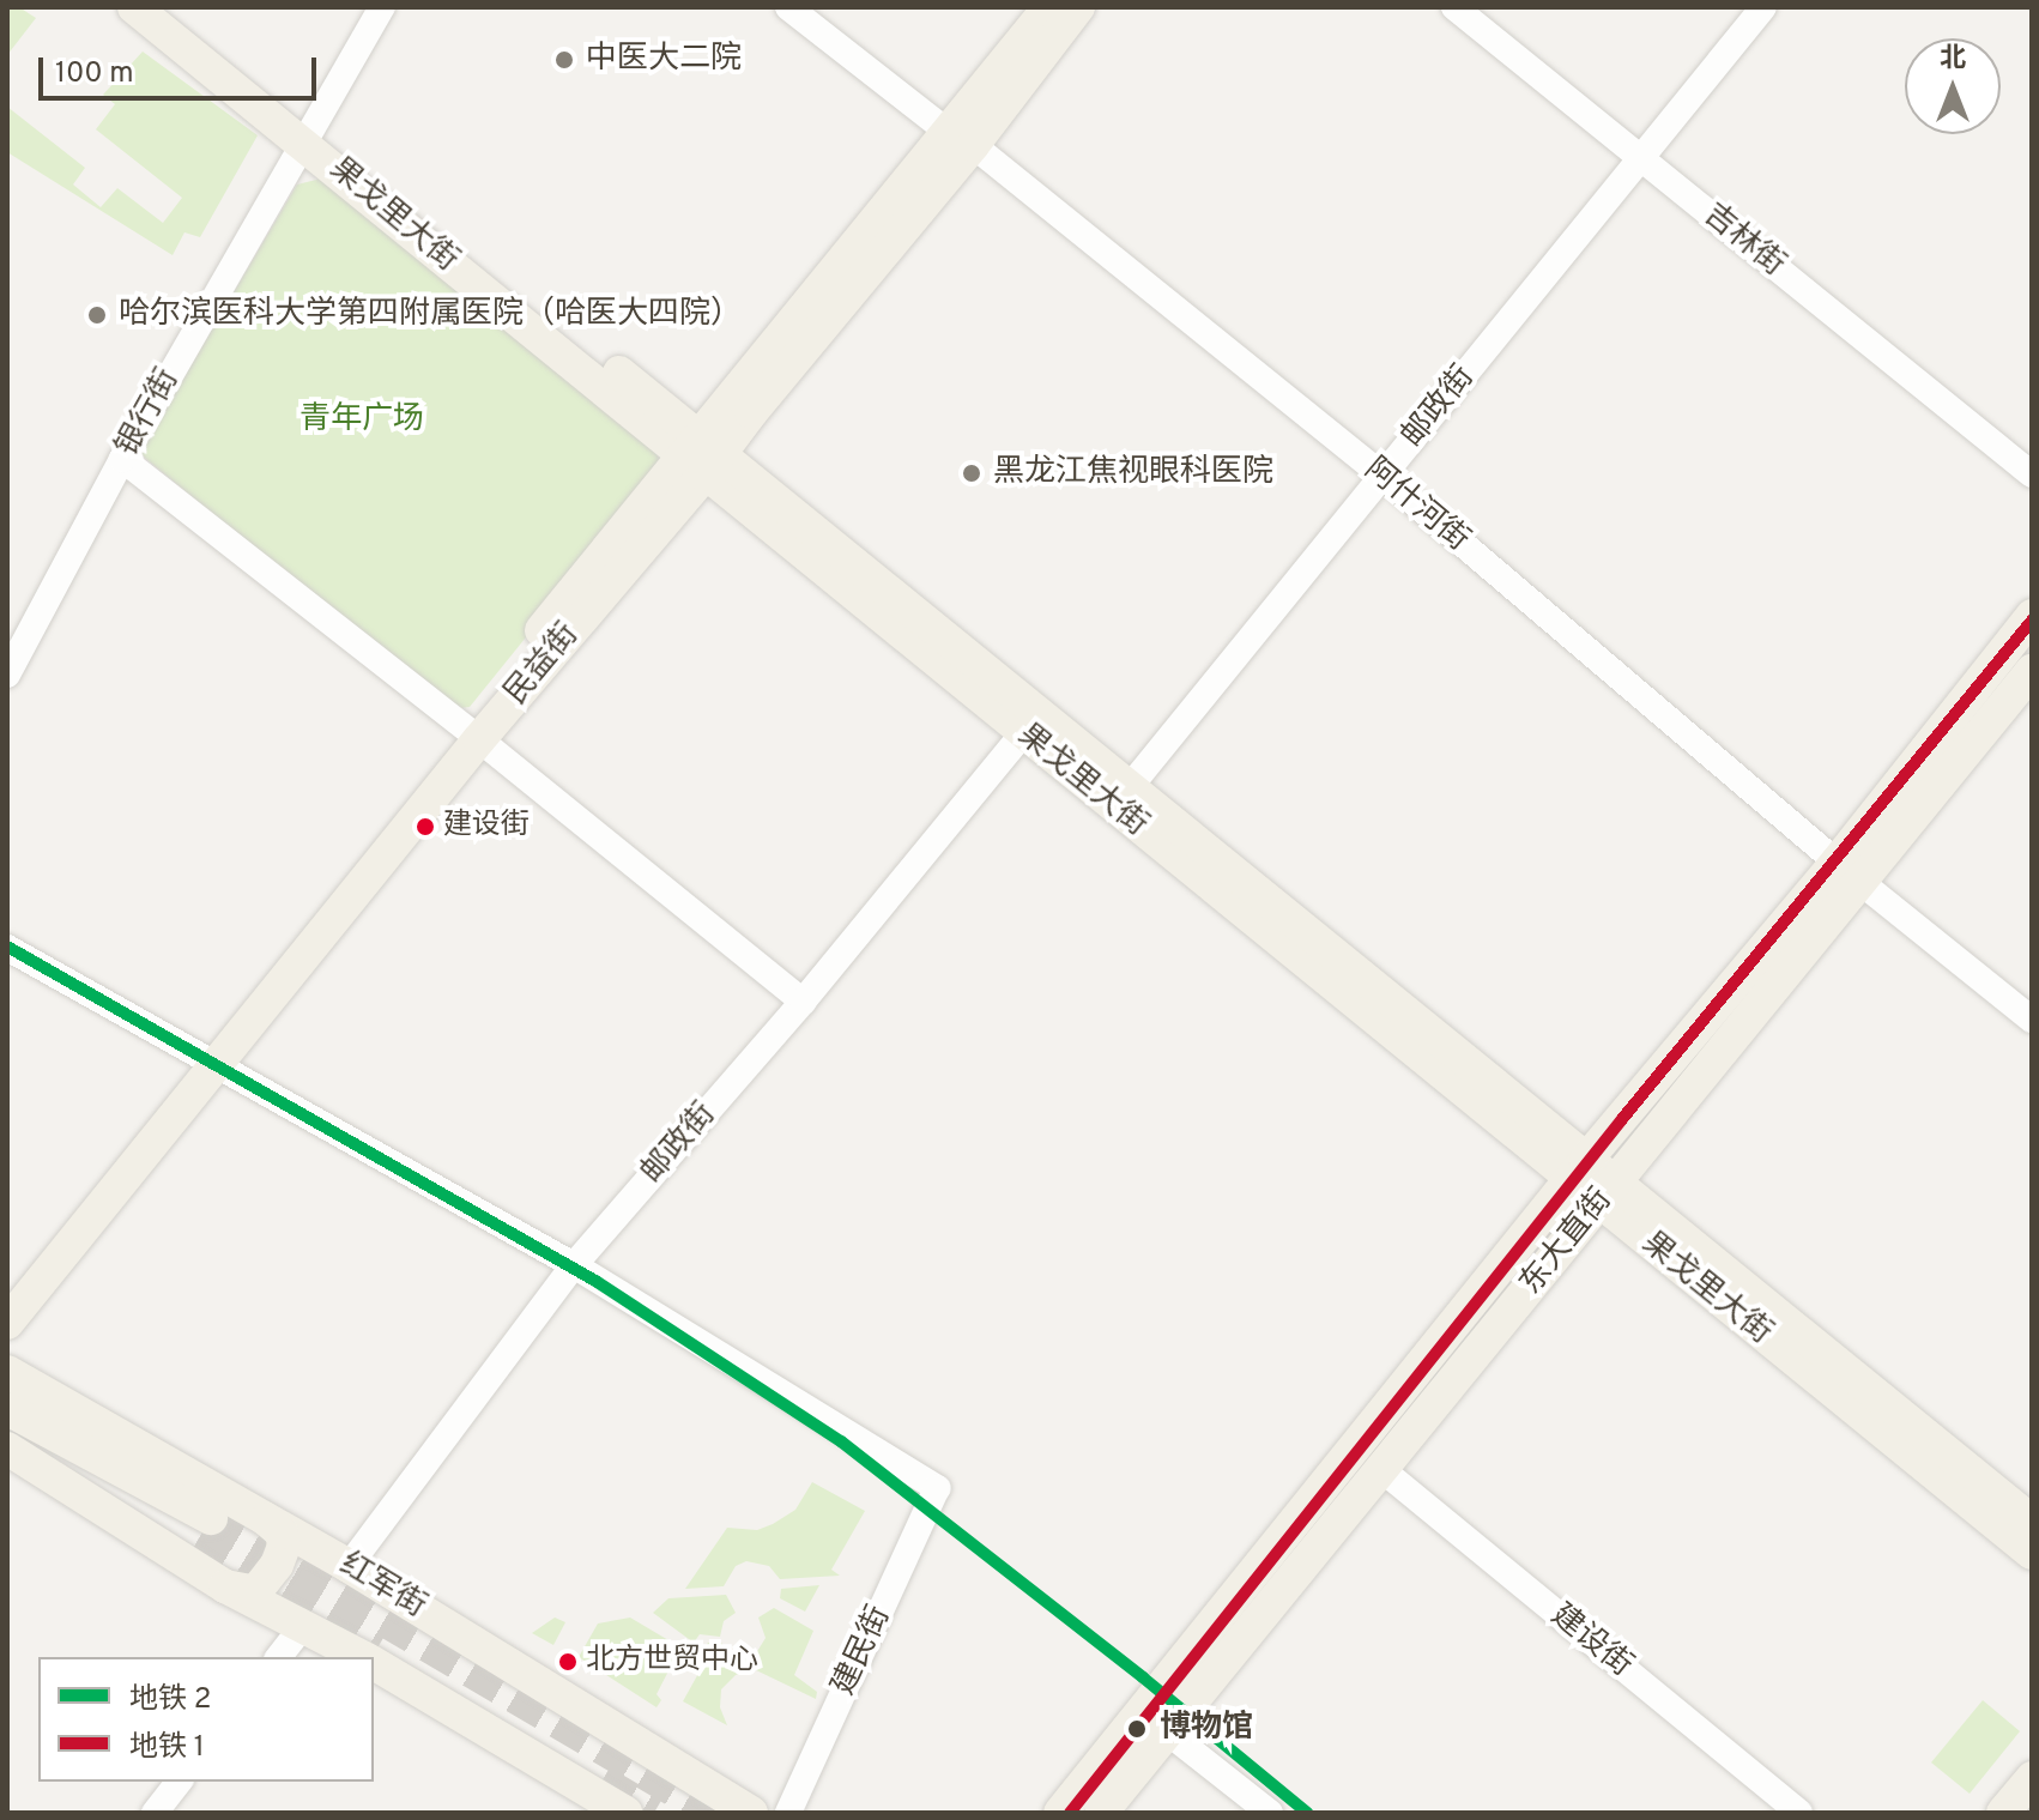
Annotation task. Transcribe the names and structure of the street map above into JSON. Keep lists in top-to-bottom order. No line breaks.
{"streets":{"main road":["果戈里大街","民益街","东大直街","红军街"],"street":["吉林街","邮政街","银行街","阿什河街","建设街","建民街"]},"crossings":[["果戈里大街","邮政街"],["果戈里大街","银行街"],["果戈里大街","民益街"],["果戈里大街","东大直街"],["吉林街","邮政街"],["邮政街","阿什河街"],["邮政街","红军街"],["邮政街","建民街"],["阿什河街","民益街"],["阿什河街","东大直街"],["东大直街","建设街"]],"parks":["青年广场"],"places":["中医大二院","哈尔滨医科大学第四附属医院（哈医大四院）","黑龙江焦视眼科医院","建设街","北方世贸中心","博物馆"],"lines":["metro line 1","metro line 2"],"legend":["地铁 2","地铁 1"],"scale_bar":"100 m","north":"top"}
